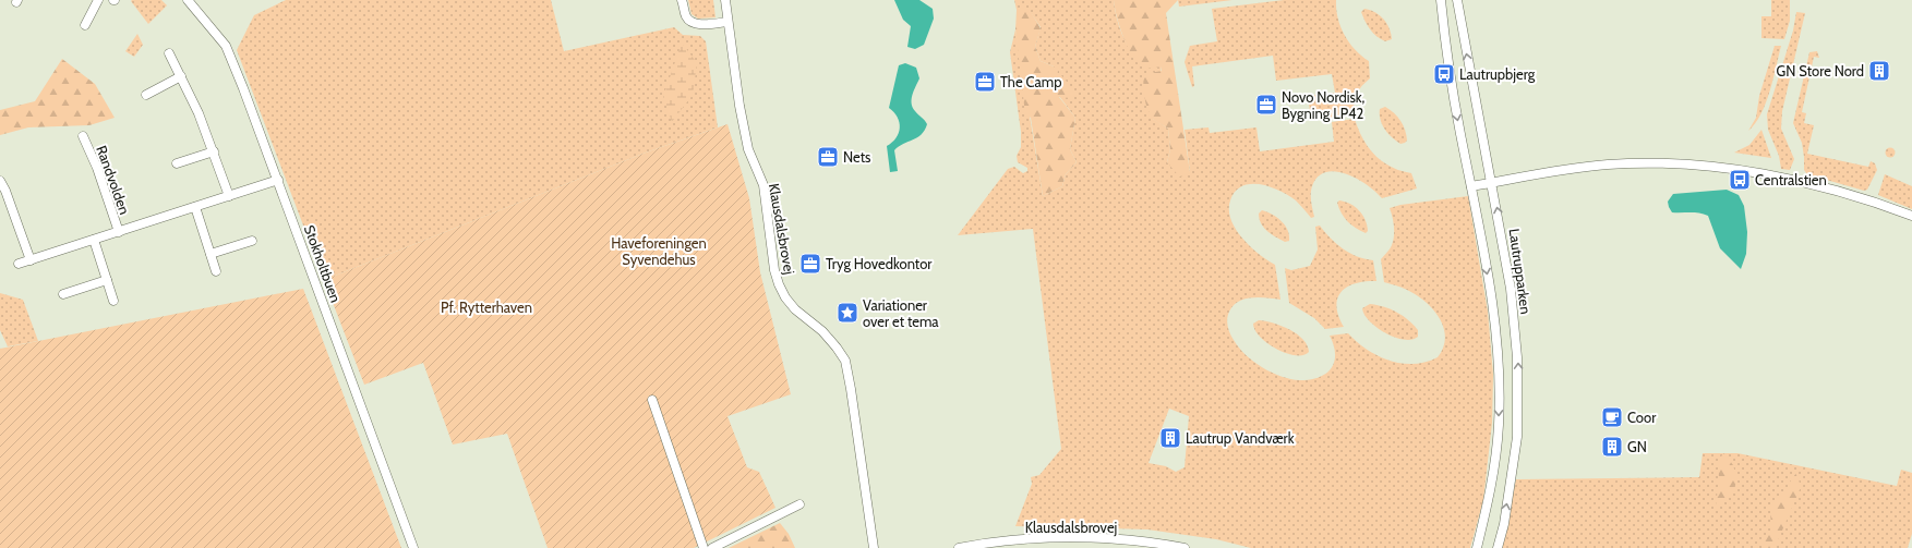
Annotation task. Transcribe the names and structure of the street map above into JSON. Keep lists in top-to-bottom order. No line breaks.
{"streets":{"street":["Randvolden","Klausdalsbrovej","Stokholtbuen","Lautrupparken"]},"crossings":[["Randvolden","Stokholtbuen"]],"parks":["Haveforeningen Syvendehus","Pf. Rytterhaven"],"places":{"building":["GN Store Nord","Lautrup Vandværk","GN"],"bus stop":["Lautrupbjerg","Centralstien"],"office":["The Camp","Novo Nordisk, Bygning LP42","Nets","Tryg Hovedkontor"],"place":["Variationer over et tema"],"cafe":["Coor"]}}
